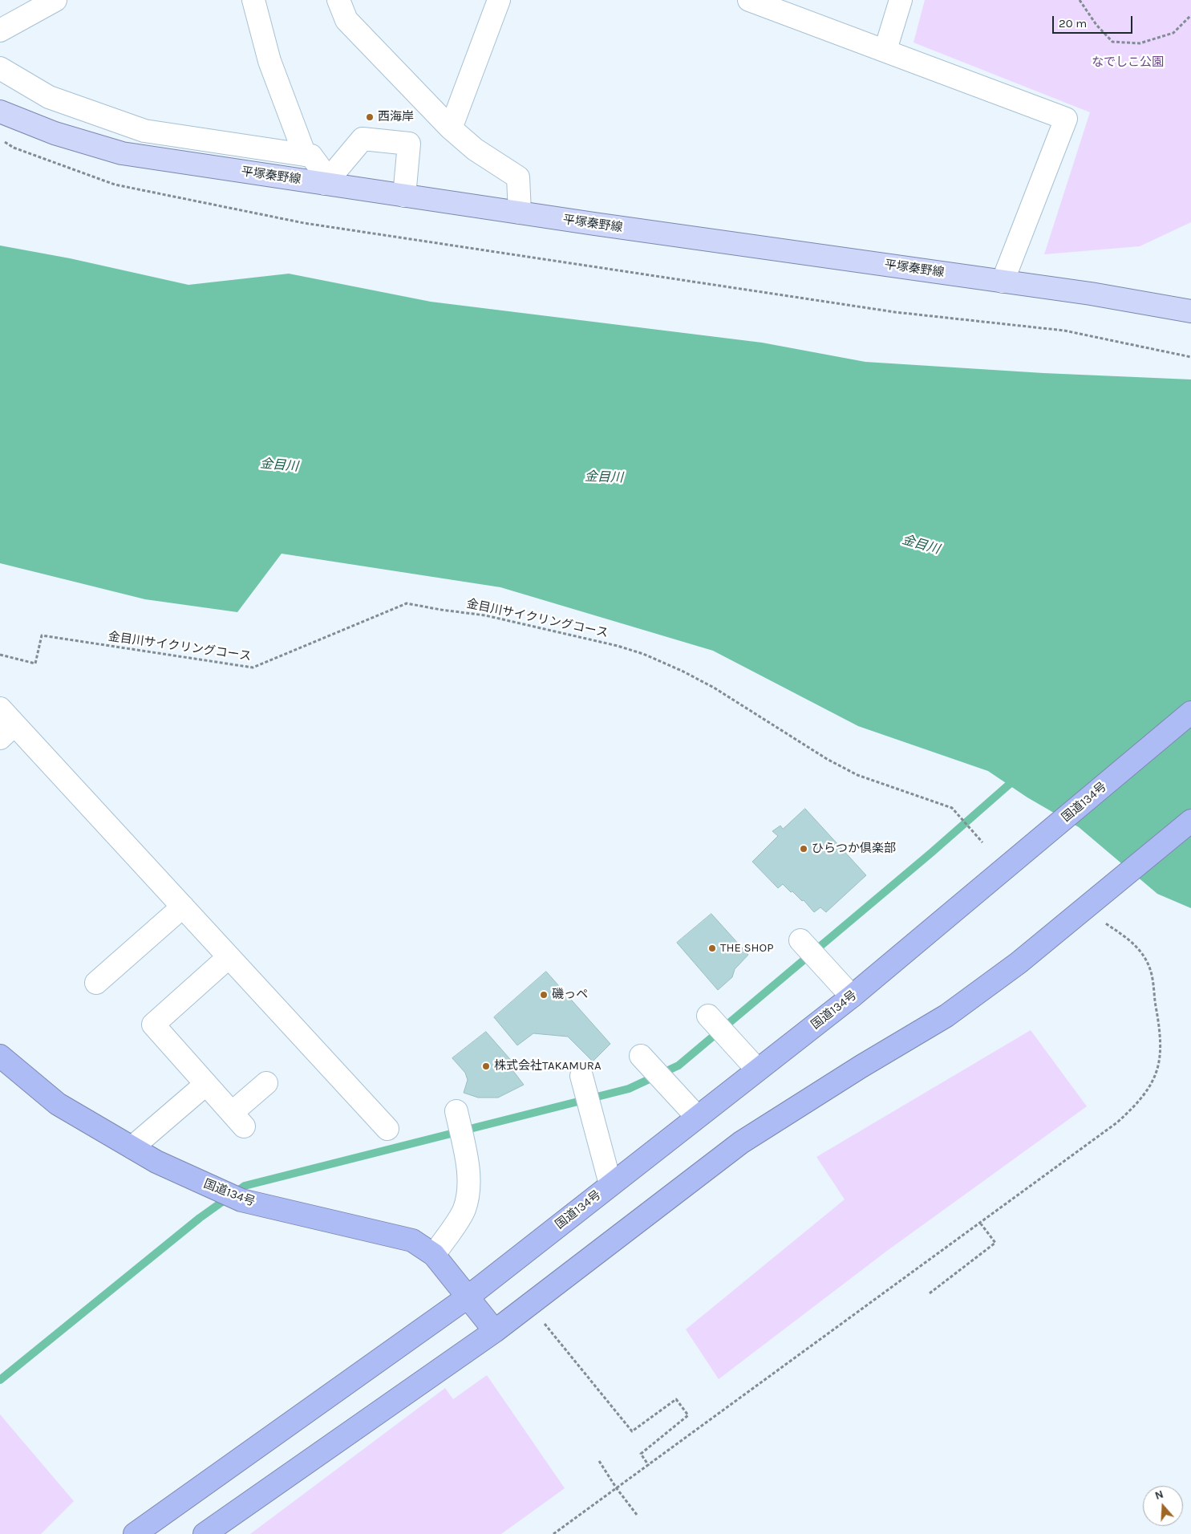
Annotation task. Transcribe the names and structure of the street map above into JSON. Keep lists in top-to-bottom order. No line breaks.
{"streets":{"highway":["国道134号"],"main road":["平塚秦野線"],"path":["金目川サイクリングコース"]},"water":["金目川"],"parks":["なでしこ公園"],"places":["西海岸","ひらつか倶楽部","THE SHOP","磯っペ","株式会社TAKAMURA"],"scale_bar":"20 m","north":"top"}
